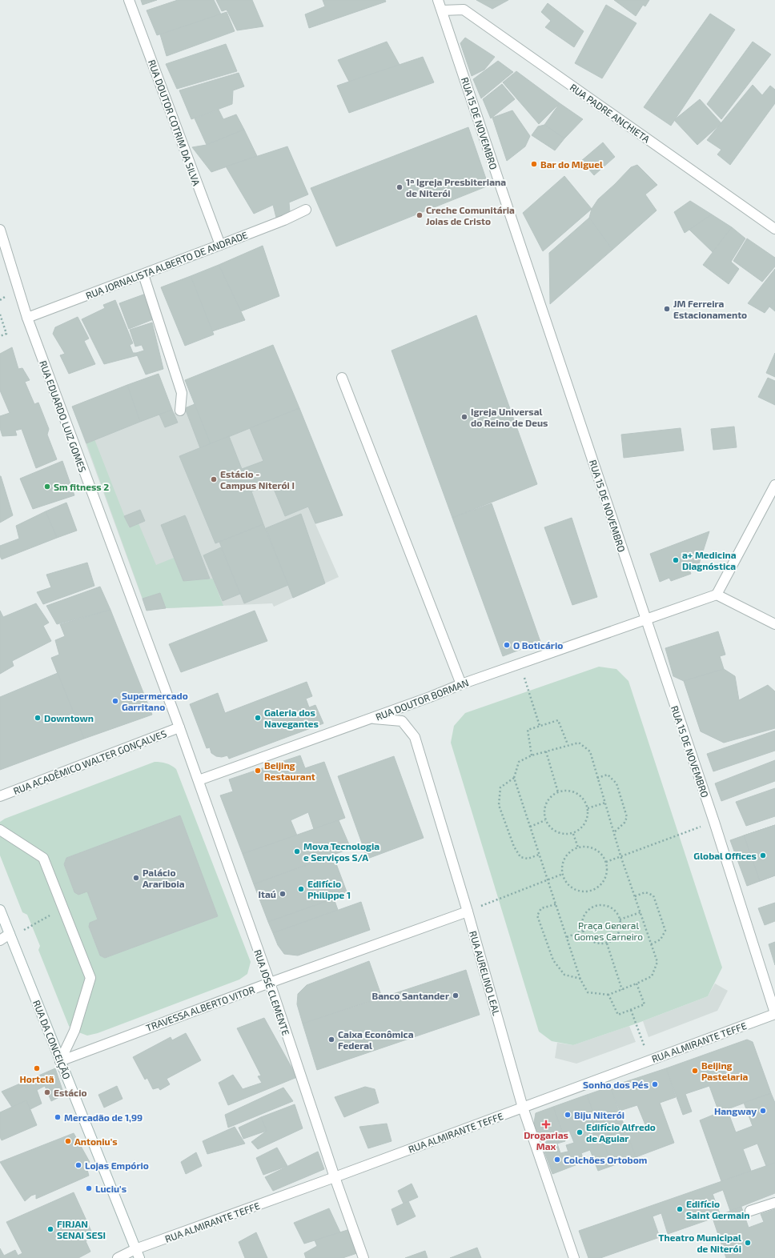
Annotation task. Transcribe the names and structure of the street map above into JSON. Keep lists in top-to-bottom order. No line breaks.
{"streets":{"street":["RUA PADRE ANCHIETA","RUA DOUTOR COTRIM DA SILVA","RUA 15 DE NOVEMBRO","RUA JORNALISTA ALBERTO DE ANDRADE","RUA EDUARDO LUIZ GOMES","RUA DOUTOR BORMAN","RUA ACADÊMICO WALTER GONÇALVES","RUA AURELINO LEAL","RUA JOSÉ CLEMENTE","TRAVESSA ALBERTO VITOR","RUA DA CONCEIÇÃO","RUA ALMIRANTE TEFFE"]},"crossings":[["RUA PADRE ANCHIETA","RUA 15 DE NOVEMBRO"],["RUA DOUTOR COTRIM DA SILVA","RUA JORNALISTA ALBERTO DE ANDRADE"],["RUA 15 DE NOVEMBRO","RUA DOUTOR BORMAN"],["RUA 15 DE NOVEMBRO","RUA ALMIRANTE TEFFE"],["RUA JORNALISTA ALBERTO DE ANDRADE","RUA EDUARDO LUIZ GOMES"],["RUA EDUARDO LUIZ GOMES","RUA ACADÊMICO WALTER GONÇALVES"],["RUA EDUARDO LUIZ GOMES","RUA JOSÉ CLEMENTE"],["RUA DOUTOR BORMAN","RUA AURELINO LEAL"],["RUA DOUTOR BORMAN","RUA JOSÉ CLEMENTE"],["RUA ACADÊMICO WALTER GONÇALVES","RUA JOSÉ CLEMENTE"],["RUA AURELINO LEAL","TRAVESSA ALBERTO VITOR"],["RUA AURELINO LEAL","RUA ALMIRANTE TEFFE"],["RUA JOSÉ CLEMENTE","TRAVESSA ALBERTO VITOR"],["RUA JOSÉ CLEMENTE","RUA ALMIRANTE TEFFE"],["TRAVESSA ALBERTO VITOR","RUA DA CONCEIÇÃO"],["RUA DA CONCEIÇÃO","RUA ALMIRANTE TEFFE"]],"parks":["Praça General Gomes Carneiro"],"places":{"other":["Bar do Miguel","1ª Igreja Presbiteriana de Niterói","Creche Comunitária Joias de Cristo","JM Ferreira Estacionamento","Igreja Universal do Reino de Deus","Estácio - Campus Niterói I","Sm fitness 2","a+ Medicina Diagnóstica","O Boticário","Supermercado Garritano","Downtown","Galeria dos Navegantes","Beijing Restaurant","Mova Tecnologia e Serviços S/A","Global Offices","Palácio Arariboia","Edifício Philippe 1","Itaú","Banco Santander","Caixa Econômica Federal","Hortelã","Beijing Pastelaria","Sonho dos Pés","Estácio","Hangway","Biju Niterói","Mercadão de 1,99","Edifício Alfredo de Aguiar","Antoniu's","Colchões Ortobom","Lojas Empório","Luciu's","Edifício Saint Germain","FIRJAN SENAI SESI","Theatro Municipal de Niterói"],"health":["Drogarias Max"]}}
